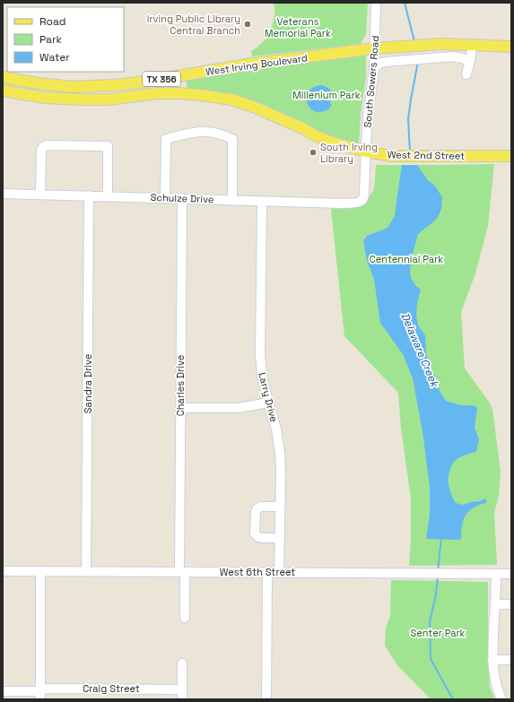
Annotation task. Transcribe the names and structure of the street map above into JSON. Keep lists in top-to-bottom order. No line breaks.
{"streets":{"main road":["West Irving Boulevard","TX 356","West 2nd Street"],"street":["South Sowers Road","Schulze Drive","Sandra Drive","Charles Drive","Larry Drive","West 6th Street","Craig Street"]},"crossings":[["West Irving Boulevard","South Sowers Road"],["TX 356","West 2nd Street"],["South Sowers Road","West 2nd Street"],["South Sowers Road","Schulze Drive"],["Schulze Drive","Sandra Drive"],["Schulze Drive","Charles Drive"],["Schulze Drive","Larry Drive"],["Sandra Drive","West 6th Street"],["Charles Drive","West 6th Street"],["Larry Drive","West 6th Street"]],"water":["Delaware Creek"],"parks":["Veterans Memorial Park","Millenium Park","Centennial Park","Senter Park"],"places":["Irving Public Library Central Branch","South Irving Library"],"legend":["Road","Park","Water"]}
